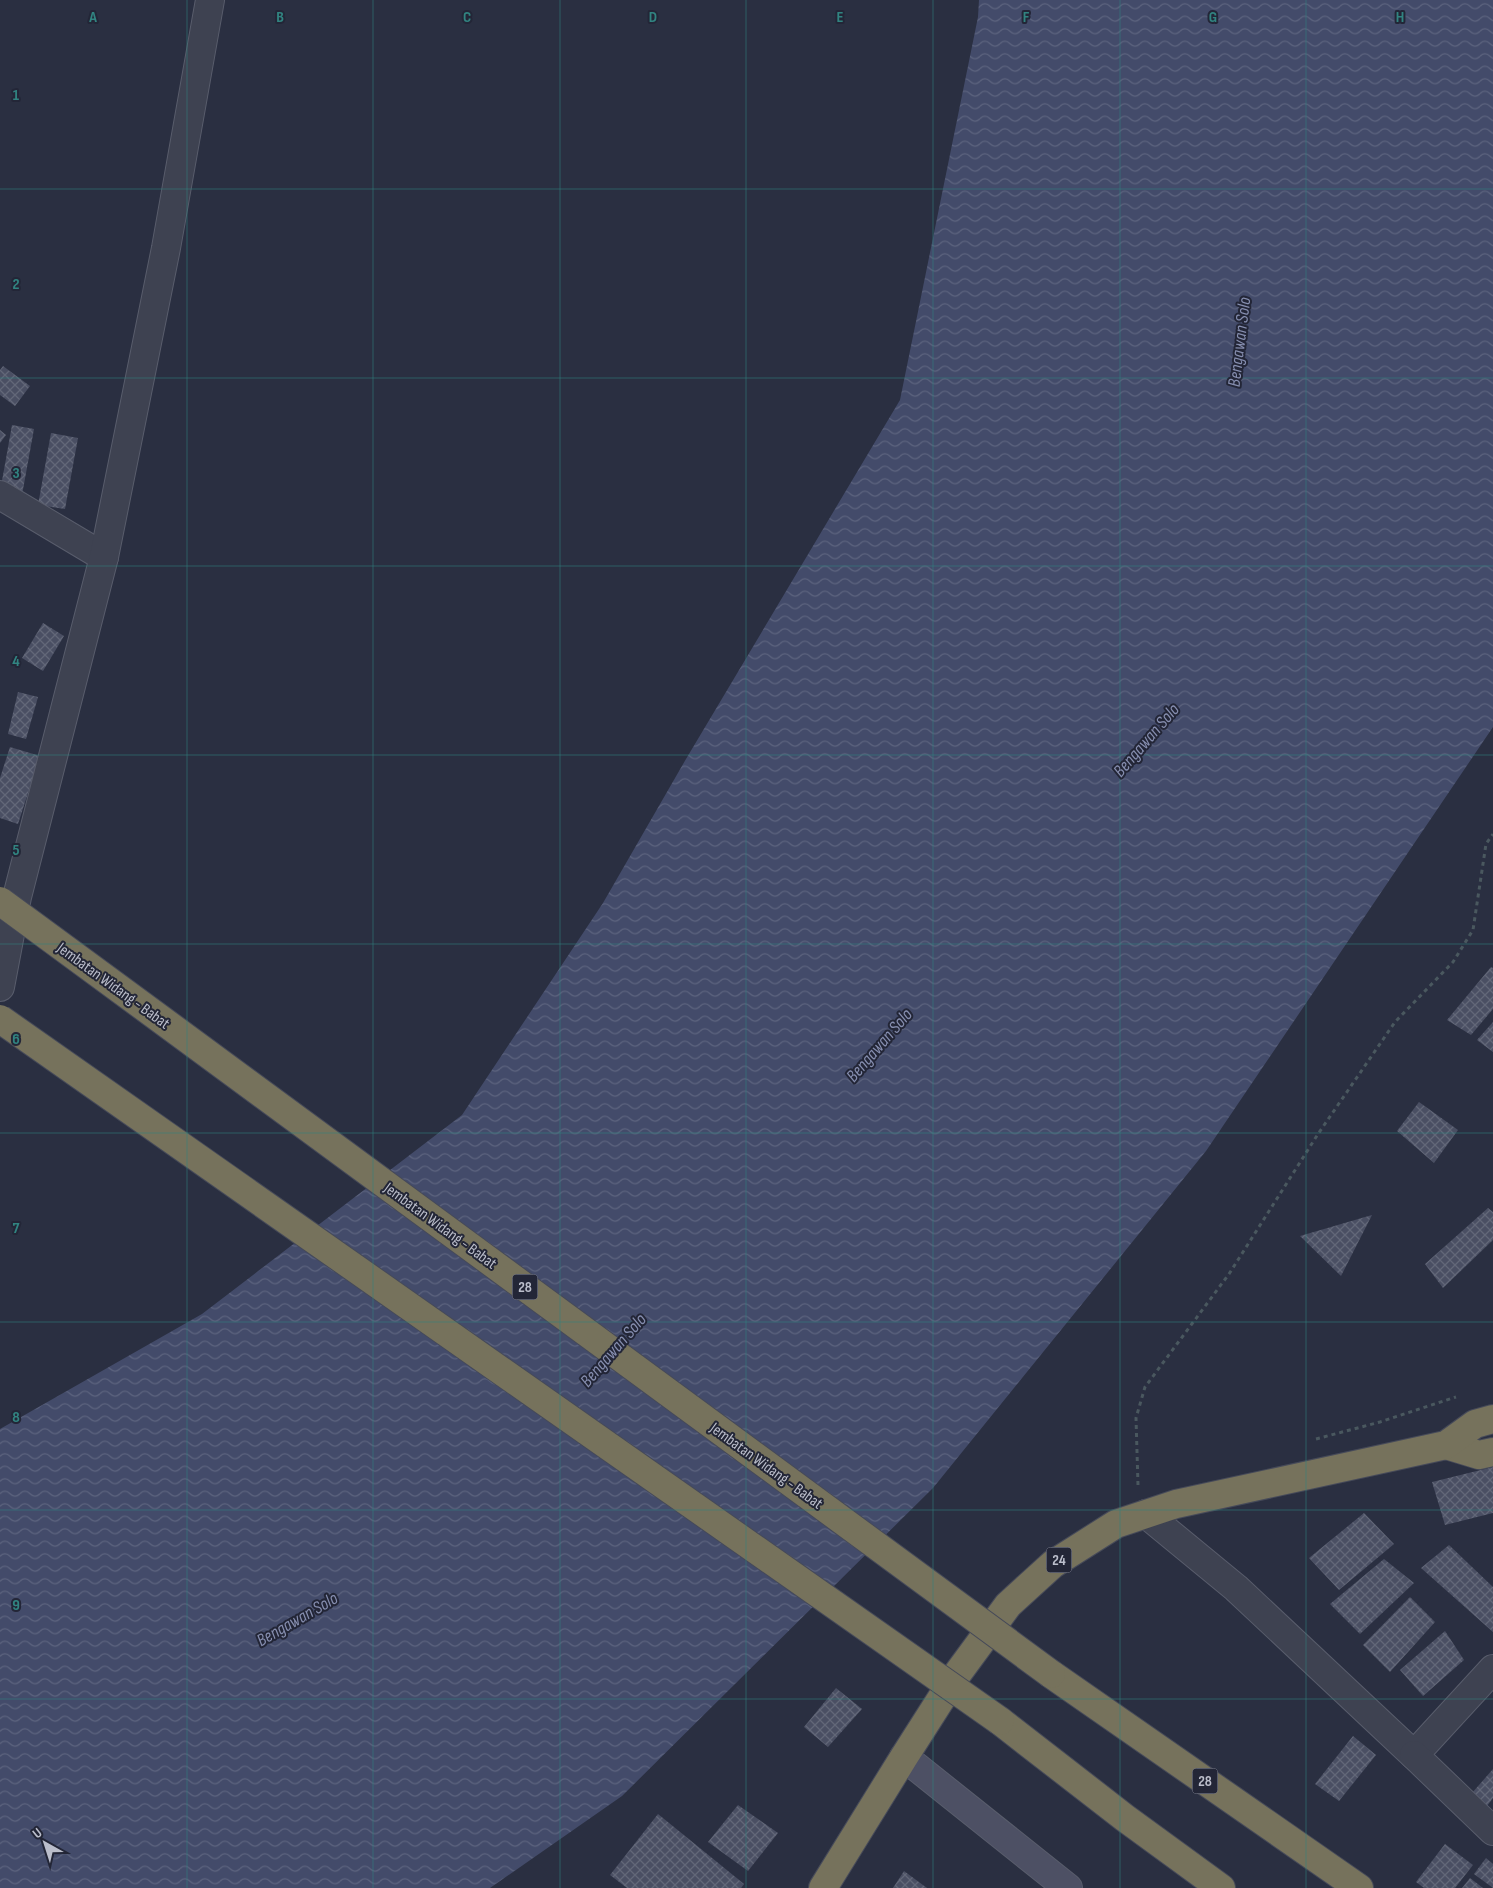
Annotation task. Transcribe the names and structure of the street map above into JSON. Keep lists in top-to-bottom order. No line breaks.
{"streets":{"highway":["Jembatan Widang - Babat","28","24"]},"water":["Bengawan Solo"],"north":"top left","grid":{"columns":["A","B","C","D","E","F","G","H"],"rows":["1","2","3","4","5","6","7","8","9"]}}
